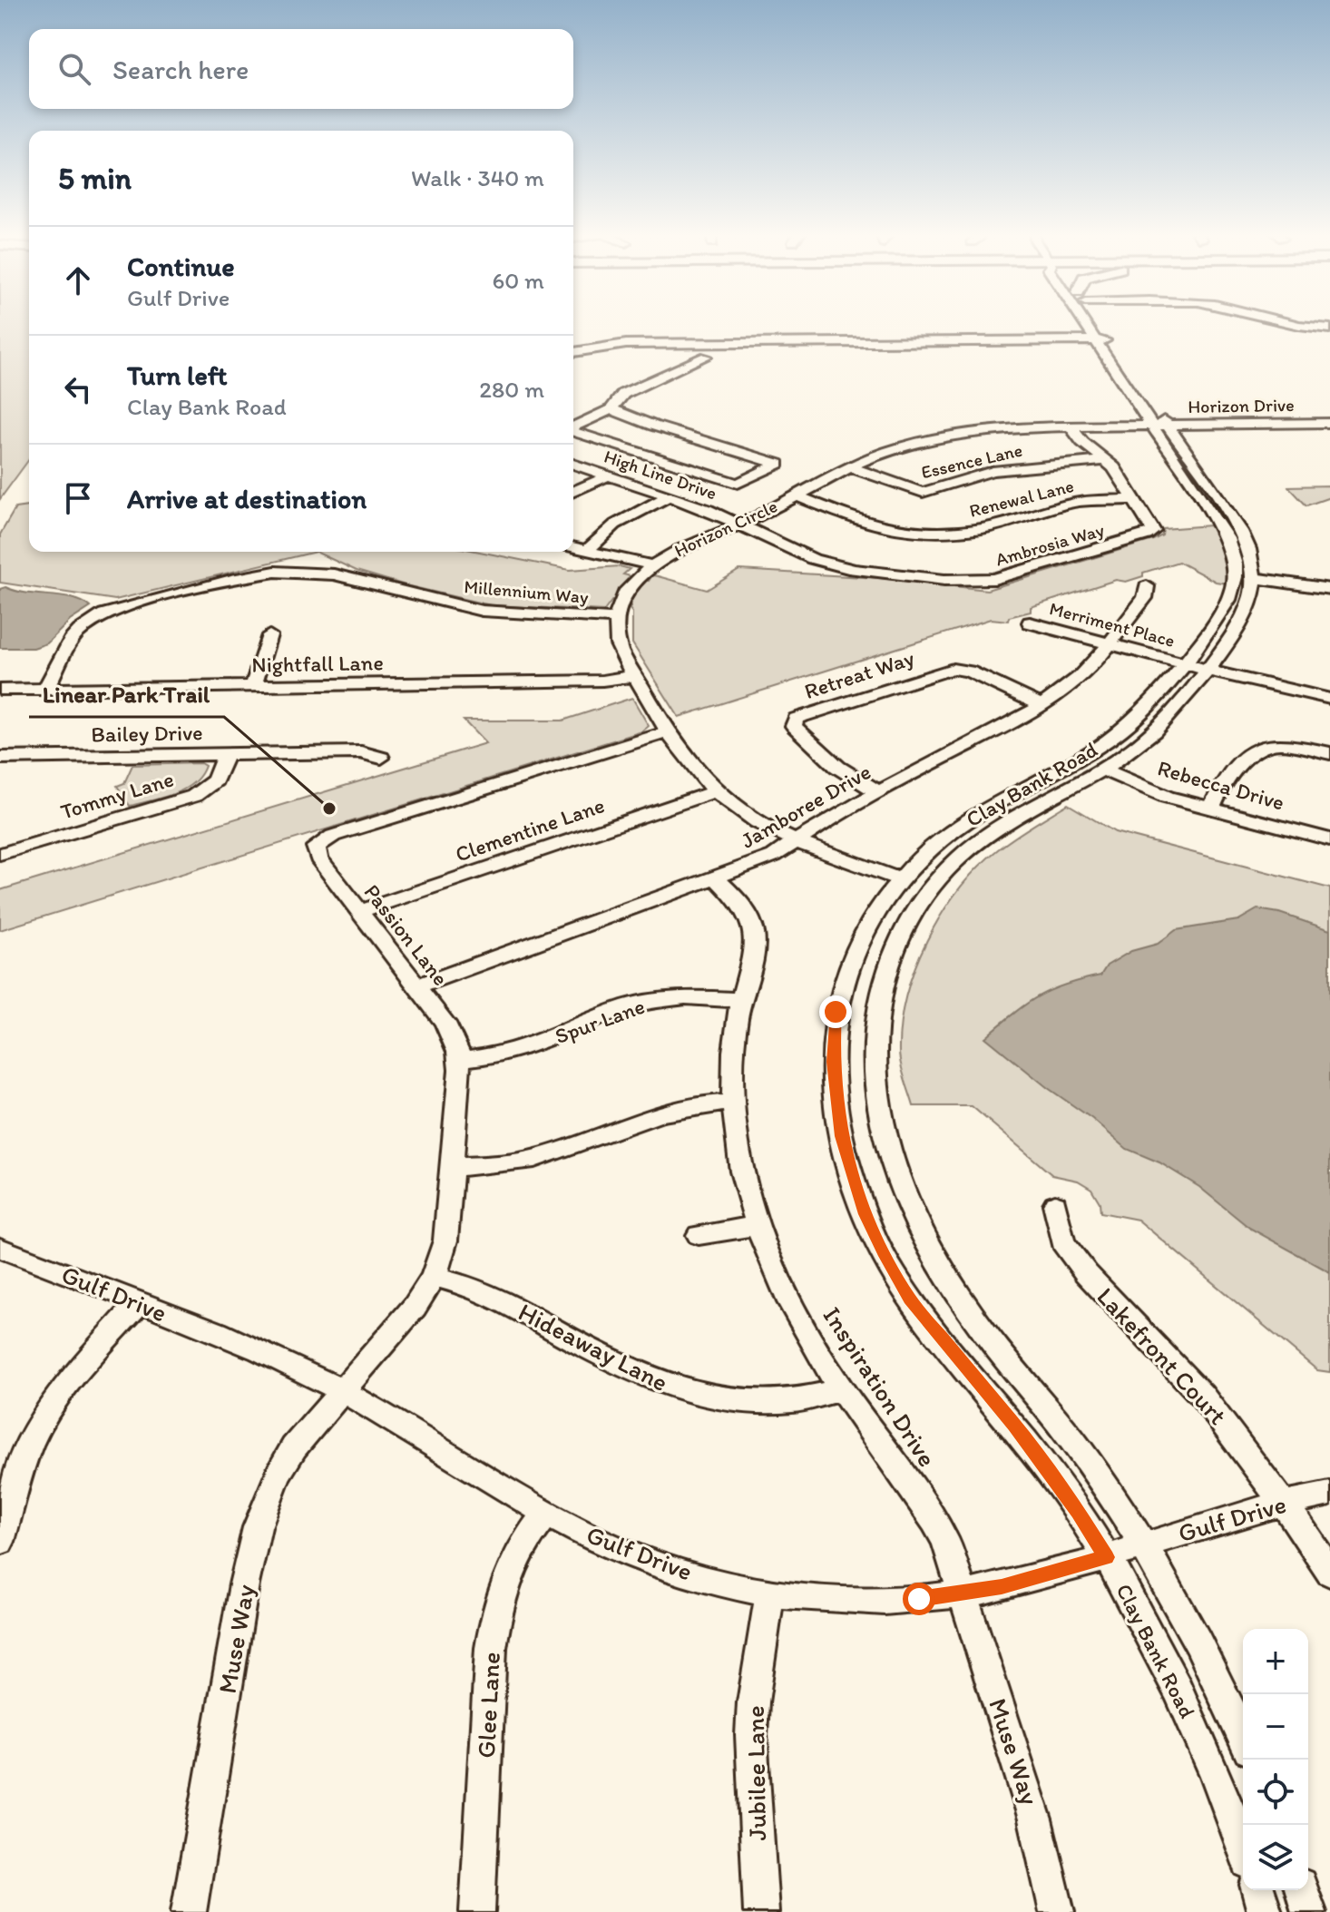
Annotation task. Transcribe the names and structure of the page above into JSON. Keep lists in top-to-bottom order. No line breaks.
{"streets":{"street":["Horizon Drive","Essence Lane","High Line Drive","Renewal Lane","Horizon Circle","Ambrosia Way","Millennium Way","Merriment Place","Nightfall Lane","Retreat Way","Bailey Drive","Clay Bank Road","Rebecca Drive","Tommy Lane","Jamboree Drive","Clementine Lane","Passion Lane","Spur Lane","Gulf Drive","Hideaway Lane","Lakefront Court","Inspiration Drive","Muse Way","Glee Lane","Jubilee Lane"]},"crossings":[["Horizon Drive","Horizon Circle"],["Horizon Drive","Clay Bank Road"],["Essence Lane","Horizon Circle"],["Essence Lane","Ambrosia Way"],["High Line Drive","Horizon Circle"],["High Line Drive","Ambrosia Way"],["Renewal Lane","Horizon Circle"],["Renewal Lane","Ambrosia Way"],["Horizon Circle","Ambrosia Way"],["Horizon Circle","Millennium Way"],["Horizon Circle","Nightfall Lane"],["Horizon Circle","Clay Bank Road"],["Horizon Circle","Jamboree Drive"],["Horizon Circle","Clementine Lane"],["Horizon Circle","Passion Lane"],["Millennium Way","Nightfall Lane"],["Merriment Place","Clay Bank Road"],["Merriment Place","Jamboree Drive"],["Retreat Way","Jamboree Drive"],["Bailey Drive","Tommy Lane"],["Clay Bank Road","Rebecca Drive"],["Clay Bank Road","Gulf Drive"],["Jamboree Drive","Passion Lane"],["Jamboree Drive","Inspiration Drive"],["Clementine Lane","Passion Lane"],["Passion Lane","Spur Lane"],["Passion Lane","Gulf Drive"],["Passion Lane","Hideaway Lane"],["Passion Lane","Muse Way"],["Spur Lane","Inspiration Drive"],["Gulf Drive","Lakefront Court"],["Gulf Drive","Inspiration Drive"],["Gulf Drive","Muse Way"],["Gulf Drive","Glee Lane"],["Gulf Drive","Jubilee Lane"],["Hideaway Lane","Inspiration Drive"],["Inspiration Drive","Muse Way"]],"places":["Linear Park Trail"],"page":{"search":"Search here","heading":["5 min","Walk · 340 m"],"list":[["Continue","Gulf Drive","60 m"],["Turn left","Clay Bank Road","280 m"],"Arrive at destination"],"map_buttons":["+","−"]}}
